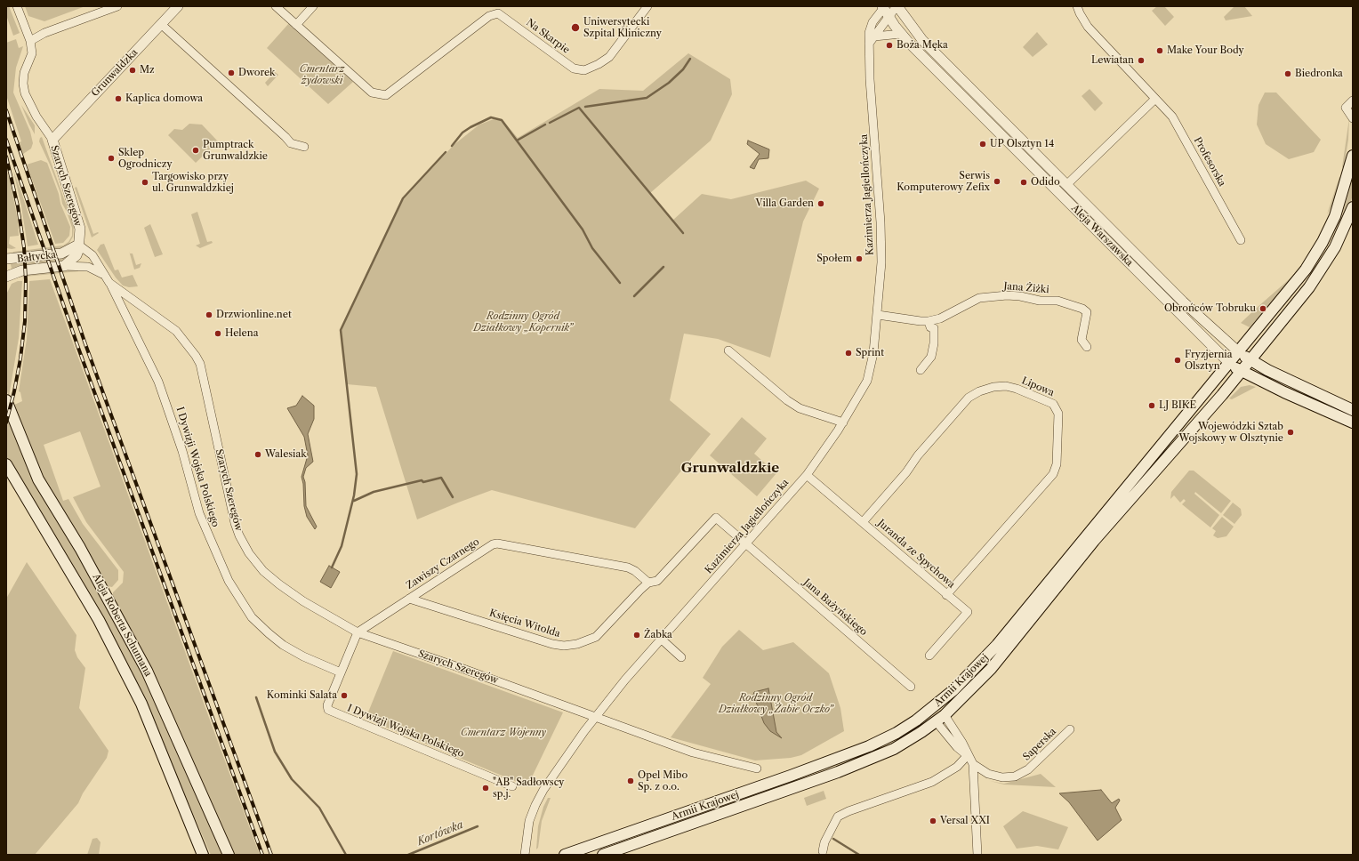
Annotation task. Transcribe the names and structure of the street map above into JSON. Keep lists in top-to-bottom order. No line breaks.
{"streets":{"main road":["Aleja Warszawska","Aleja Roberta Schumana","Armii Krajowej"],"street":["Na Skarpie","Grunwaldzka","Profesorska","Szarych Szeregów","Kazimierza Jagiellończyka","Bałtycka","Jana Żiżki","Lipowa","I Dywizji Wojska Polskiego","Juranda ze Spychowa","Zawiszy Czarnego","Jana Bażyńskiego","Księcia Witolda","Saperska"]},"crossings":[["Grunwaldzka","Szarych Szeregów"],["Szarych Szeregów","Kazimierza Jagiellończyka"],["Szarych Szeregów","Bałtycka"],["Szarych Szeregów","I Dywizji Wojska Polskiego"],["Szarych Szeregów","Zawiszy Czarnego"],["Kazimierza Jagiellończyka","Aleja Warszawska"],["Kazimierza Jagiellończyka","Jana Żiżki"],["Kazimierza Jagiellończyka","Juranda ze Spychowa"],["Kazimierza Jagiellończyka","Jana Bażyńskiego"],["Kazimierza Jagiellończyka","Księcia Witolda"],["Aleja Warszawska","Armii Krajowej"],["Lipowa","Juranda ze Spychowa"],["I Dywizji Wojska Polskiego","Zawiszy Czarnego"],["Zawiszy Czarnego","Księcia Witolda"],["Jana Bażyńskiego","Księcia Witolda"]],"districts":["Grunwaldzkie"],"water":["Kortówka"],"parks":["Cmentarz żydowski","Rodzinny Ogród Działkowy „Kopernik”","Rodzinny Ogród Działkowy „Żabie Oczko”","Cmentarz Wojenny"],"places":["Uniwersytecki Szpital Kliniczny","Boża Męka","Make Your Body","Lewiatan","Mz","Dworek","Biedronka","Kaplica domowa","UP Olsztyn 14","Pumptrack Grunwaldzkie","Sklep Ogrodniczy","Serwis Komputerowy Zefix","Targowisko przy ul. Grunwaldzkiej","Odido","Villa Garden","Społem","Obrońców Tobruku","Drzwionline.net","Helena","Sprint","Fryzjernia Olsztyn","LJ BIKE","Wojewódzki Sztab Wojskowy w Olsztynie","Walesiak","Żabka","Kominki Salata","Opel Mibo Sp. z o.o.","\"AB\" Sadłowscy sp.j.","Versal XXI"]}
